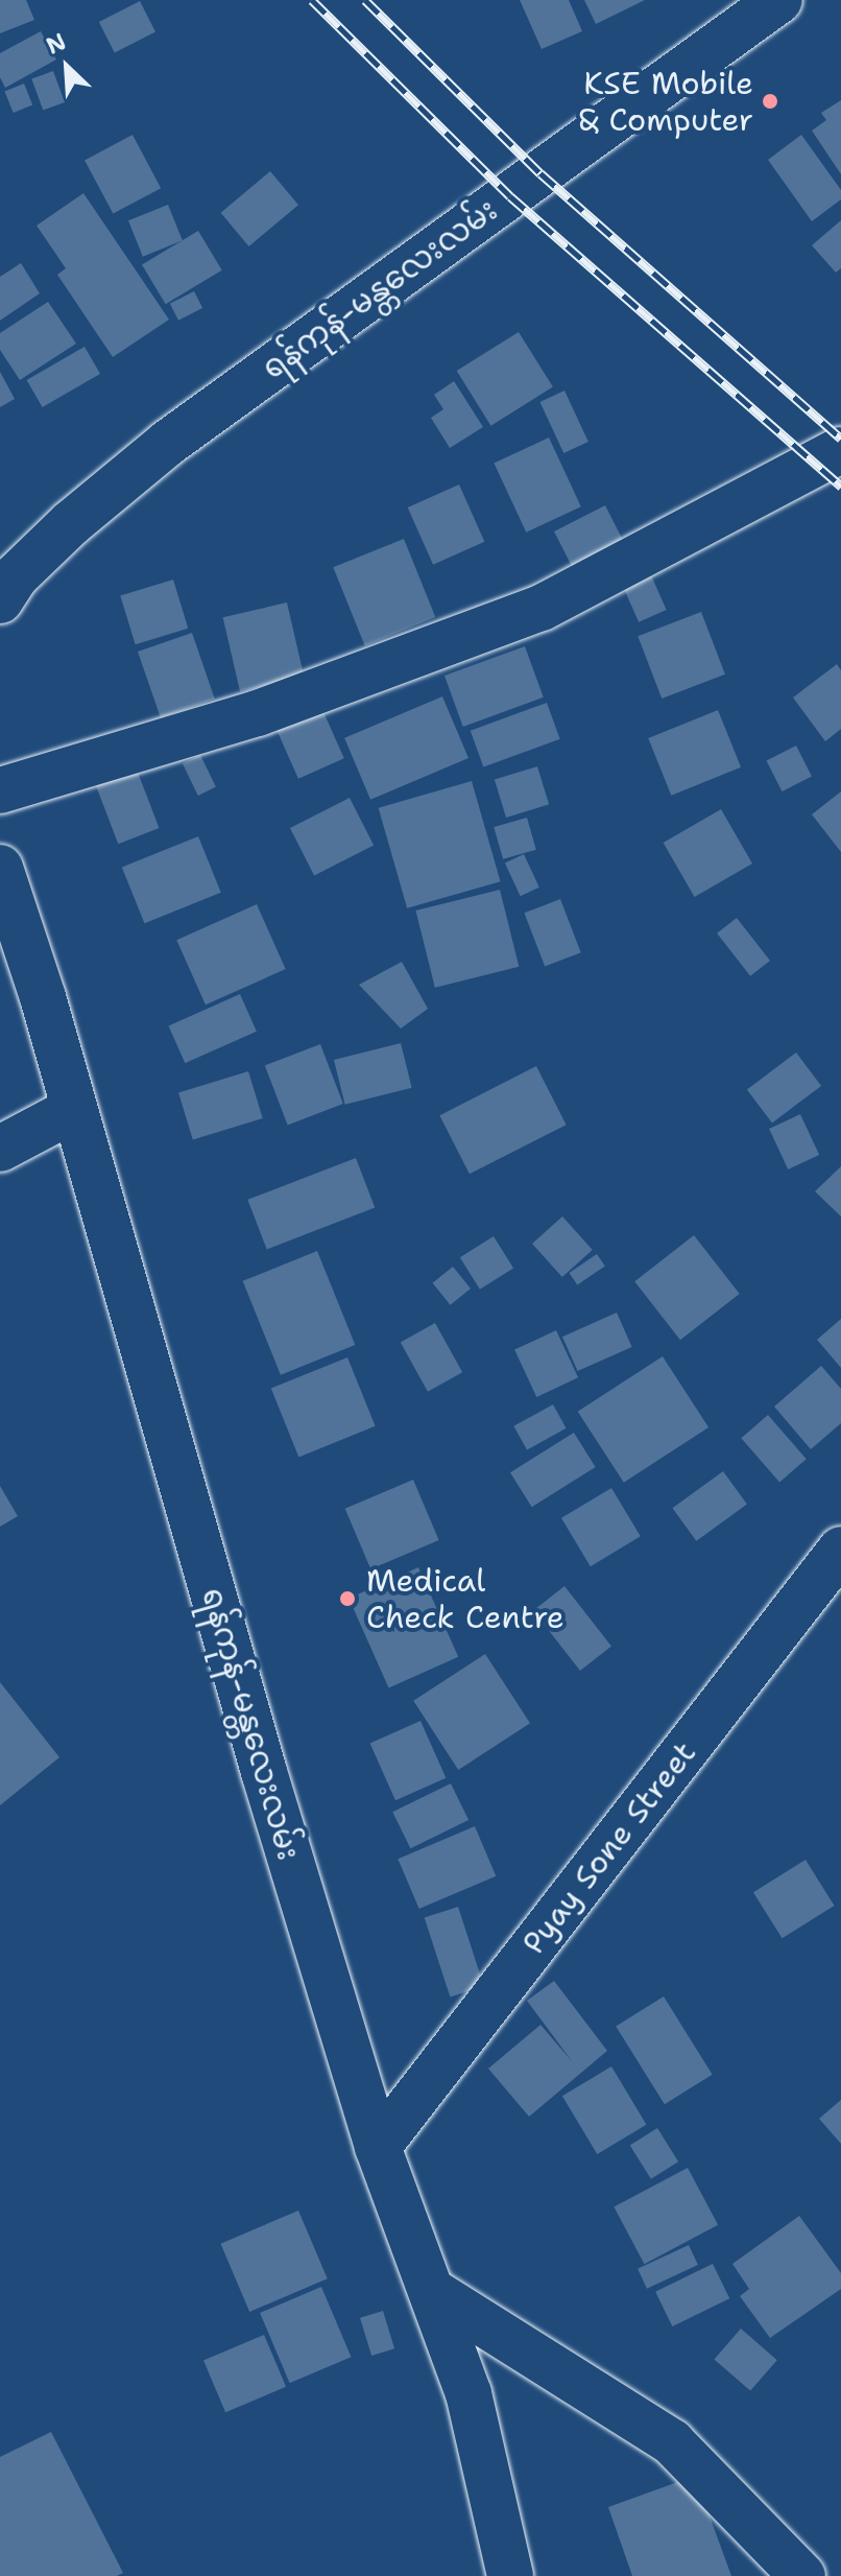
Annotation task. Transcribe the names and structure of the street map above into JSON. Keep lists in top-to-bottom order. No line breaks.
{"streets":{"main road":["ရန်ကုန်-မန္တလေးလမ်း","Pyay Sone Street"]},"crossings":[["ရန်ကုန်-မန္တလေးလမ်း","Pyay Sone Street"]],"places":["KSE Mobile & Computer","Medical Check Centre"],"north":"top left"}
